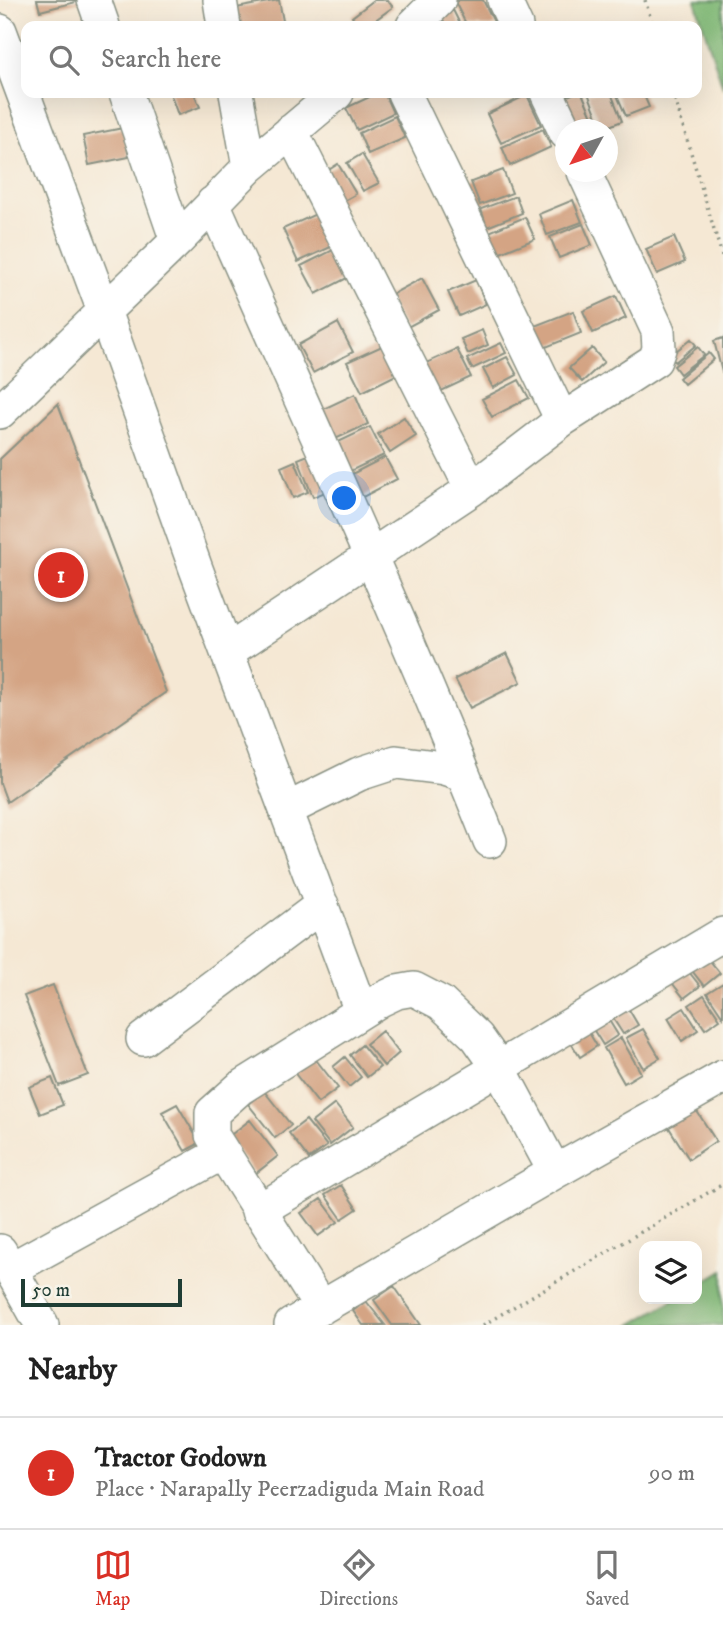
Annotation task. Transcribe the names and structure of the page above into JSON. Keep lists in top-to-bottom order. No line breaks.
{"scale_bar":"50 m","north":"bottom left","page":{"search":"Search here","pins":"1","scale":"50 m","heading":"Nearby","list":[{"mark":"1","name":"Tractor Godown","note":"Place · Narapally Peerzadiguda Main Road","value":"90 m"}],"nav":["Map","Directions","Saved"]}}
